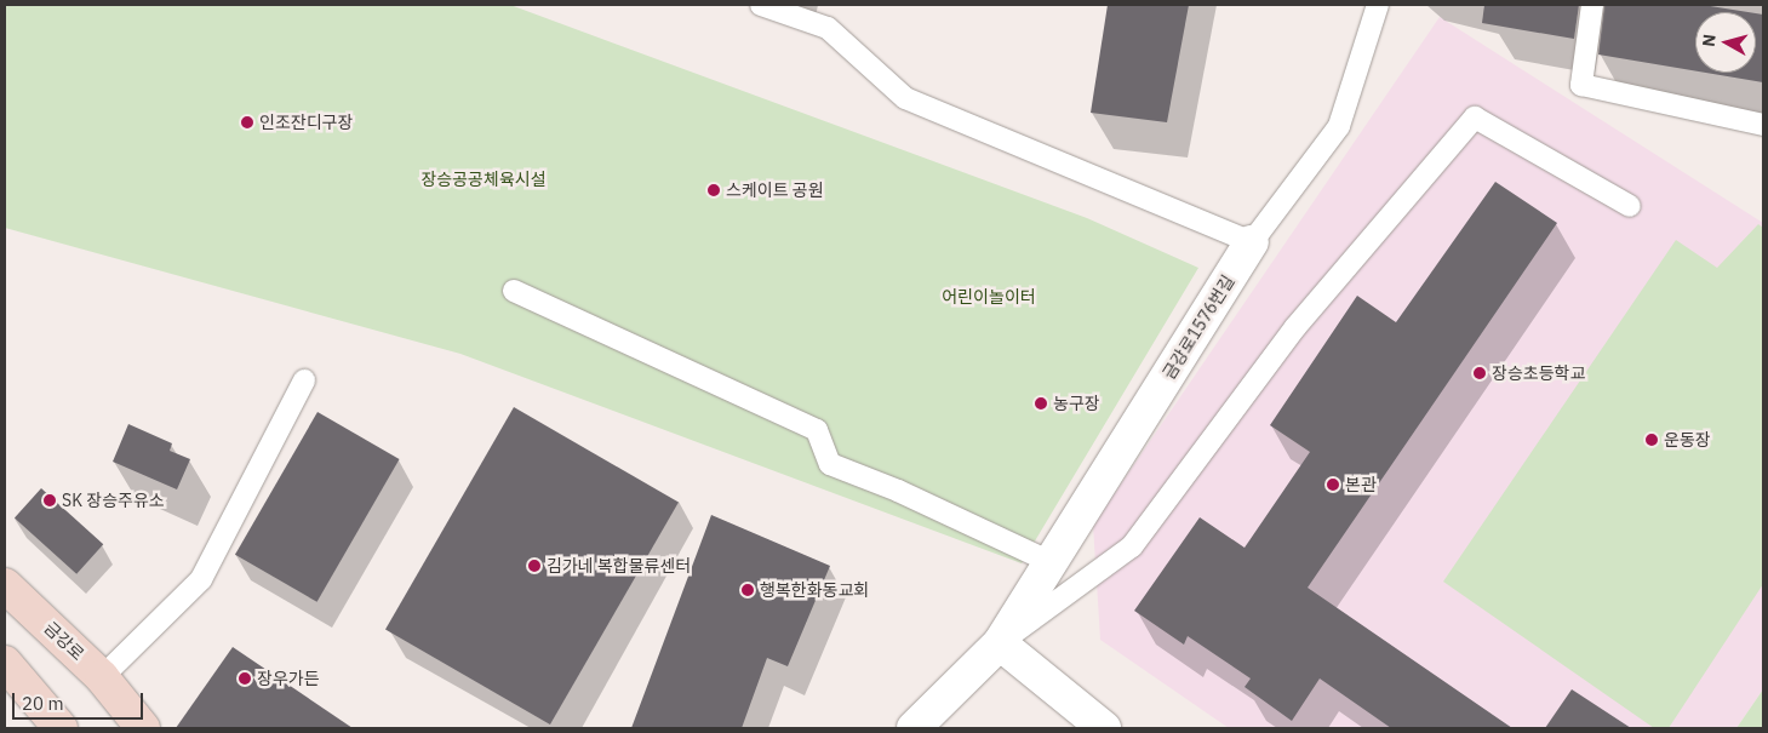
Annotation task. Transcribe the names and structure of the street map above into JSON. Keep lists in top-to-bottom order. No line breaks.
{"streets":{"main road":["금강로"],"street":["금강로1576번길"]},"parks":["장승공공체육시설","어린이놀이터"],"places":["인조잔디구장","스케이트 공원","장승초등학교","농구장","운동장","본관","SK 장승주유소","김가네 복합물류센터","행복한화동교회","장우가든"],"scale_bar":"20 m","north":"left"}
